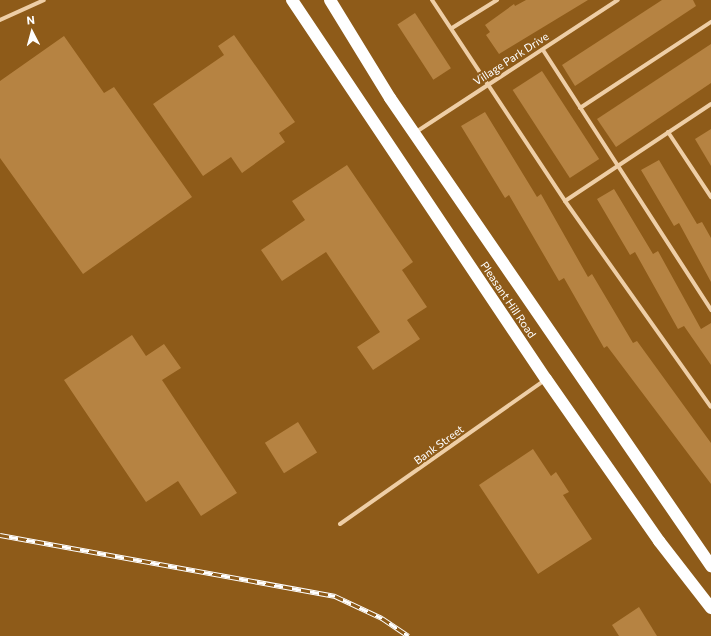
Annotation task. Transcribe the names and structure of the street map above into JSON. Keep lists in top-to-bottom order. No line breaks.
{"streets":{"highway":["Pleasant Hill Road"],"street":["Village Park Drive","Bank Street"]},"crossings":[["Village Park Drive","Pleasant Hill Road"],["Pleasant Hill Road","Bank Street"]],"north":"top"}
